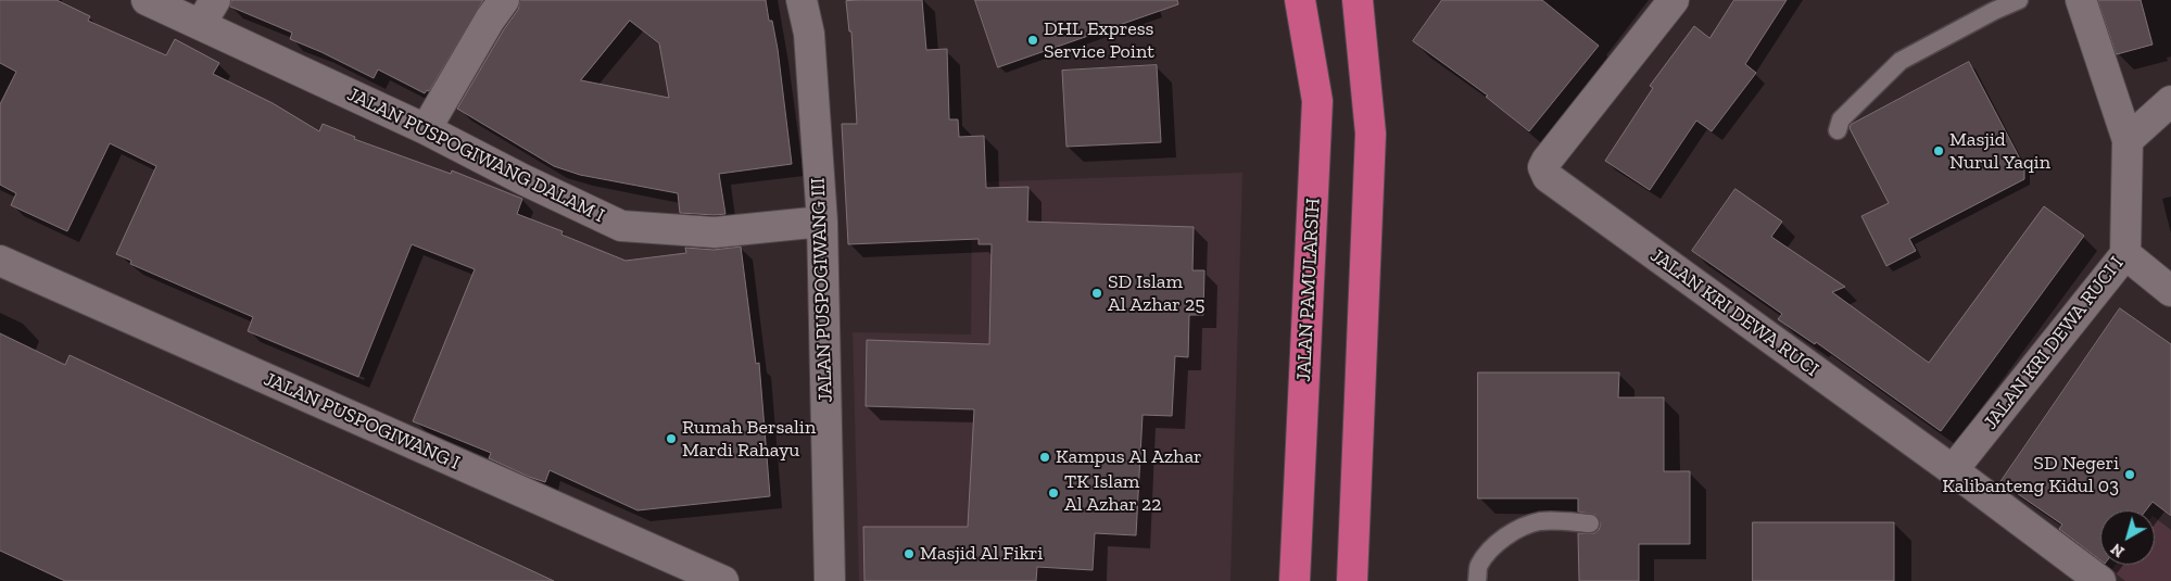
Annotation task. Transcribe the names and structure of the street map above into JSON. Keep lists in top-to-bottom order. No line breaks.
{"streets":{"highway":["JALAN PAMULARSIH"],"street":["JALAN PUSPOGIWANG DALAM I","JALAN PUSPOGIWANG III","JALAN KRI DEWA RUCI","JALAN KRI DEWA RUCI I","JALAN PUSPOGIWANG I"]},"crossings":[["JALAN PUSPOGIWANG DALAM I","JALAN PUSPOGIWANG III"],["JALAN KRI DEWA RUCI","JALAN KRI DEWA RUCI I"]],"places":["DHL Express Service Point","Masjid Nurul Yaqin","SD Islam Al Azhar 25","Rumah Bersalin Mardi Rahayu","Kampus Al Azhar","SD Negeri Kalibanteng Kidul 03","TK Islam Al Azhar 22","Masjid Al Fikri"],"north":"bottom left"}
